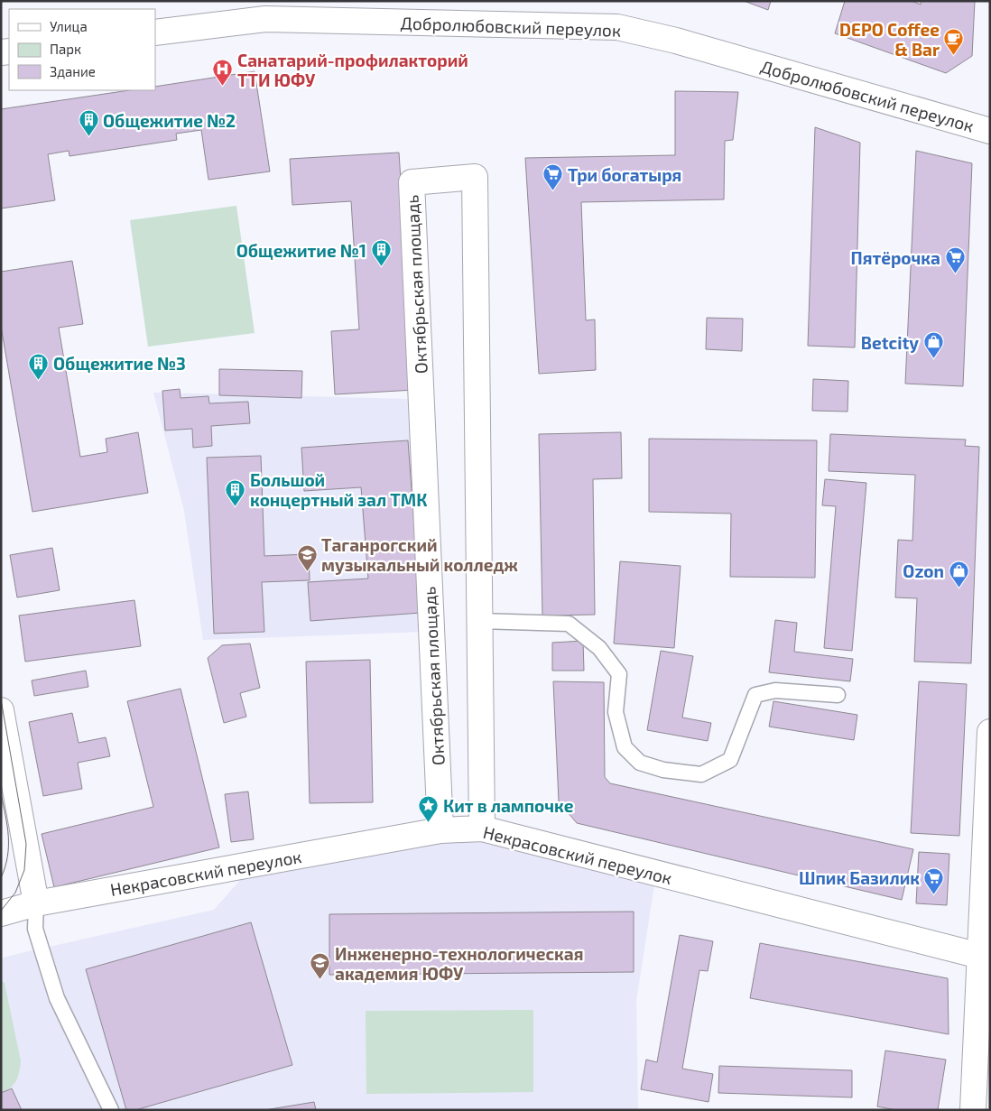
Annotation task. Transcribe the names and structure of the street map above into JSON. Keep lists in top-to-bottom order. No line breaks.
{"streets":{"street":["Добролюбовский переулок","Октябрьская площадь","Некрасовский переулок"]},"crossings":[["Октябрьская площадь","Некрасовский переулок"]],"places":{"cafe":["DEPO Coffee & Bar"],"hospital":["Санатарий-профилакторий ТТИ ЮФУ"],"building":["Общежитие №2","Общежитие №1","Общежитие №3","Большой концертный зал ТМК"],"supermarket":["Три богатыря","Пятёрочка","Шпик Базилик"],"shop":["Betcity","Ozon"],"school or university":["Таганрогский музыкальный колледж","Инженерно-технологическая академия ЮФУ"],"place":["Кит в лампочке"]},"legend":["Улица","Парк","Здание"]}
